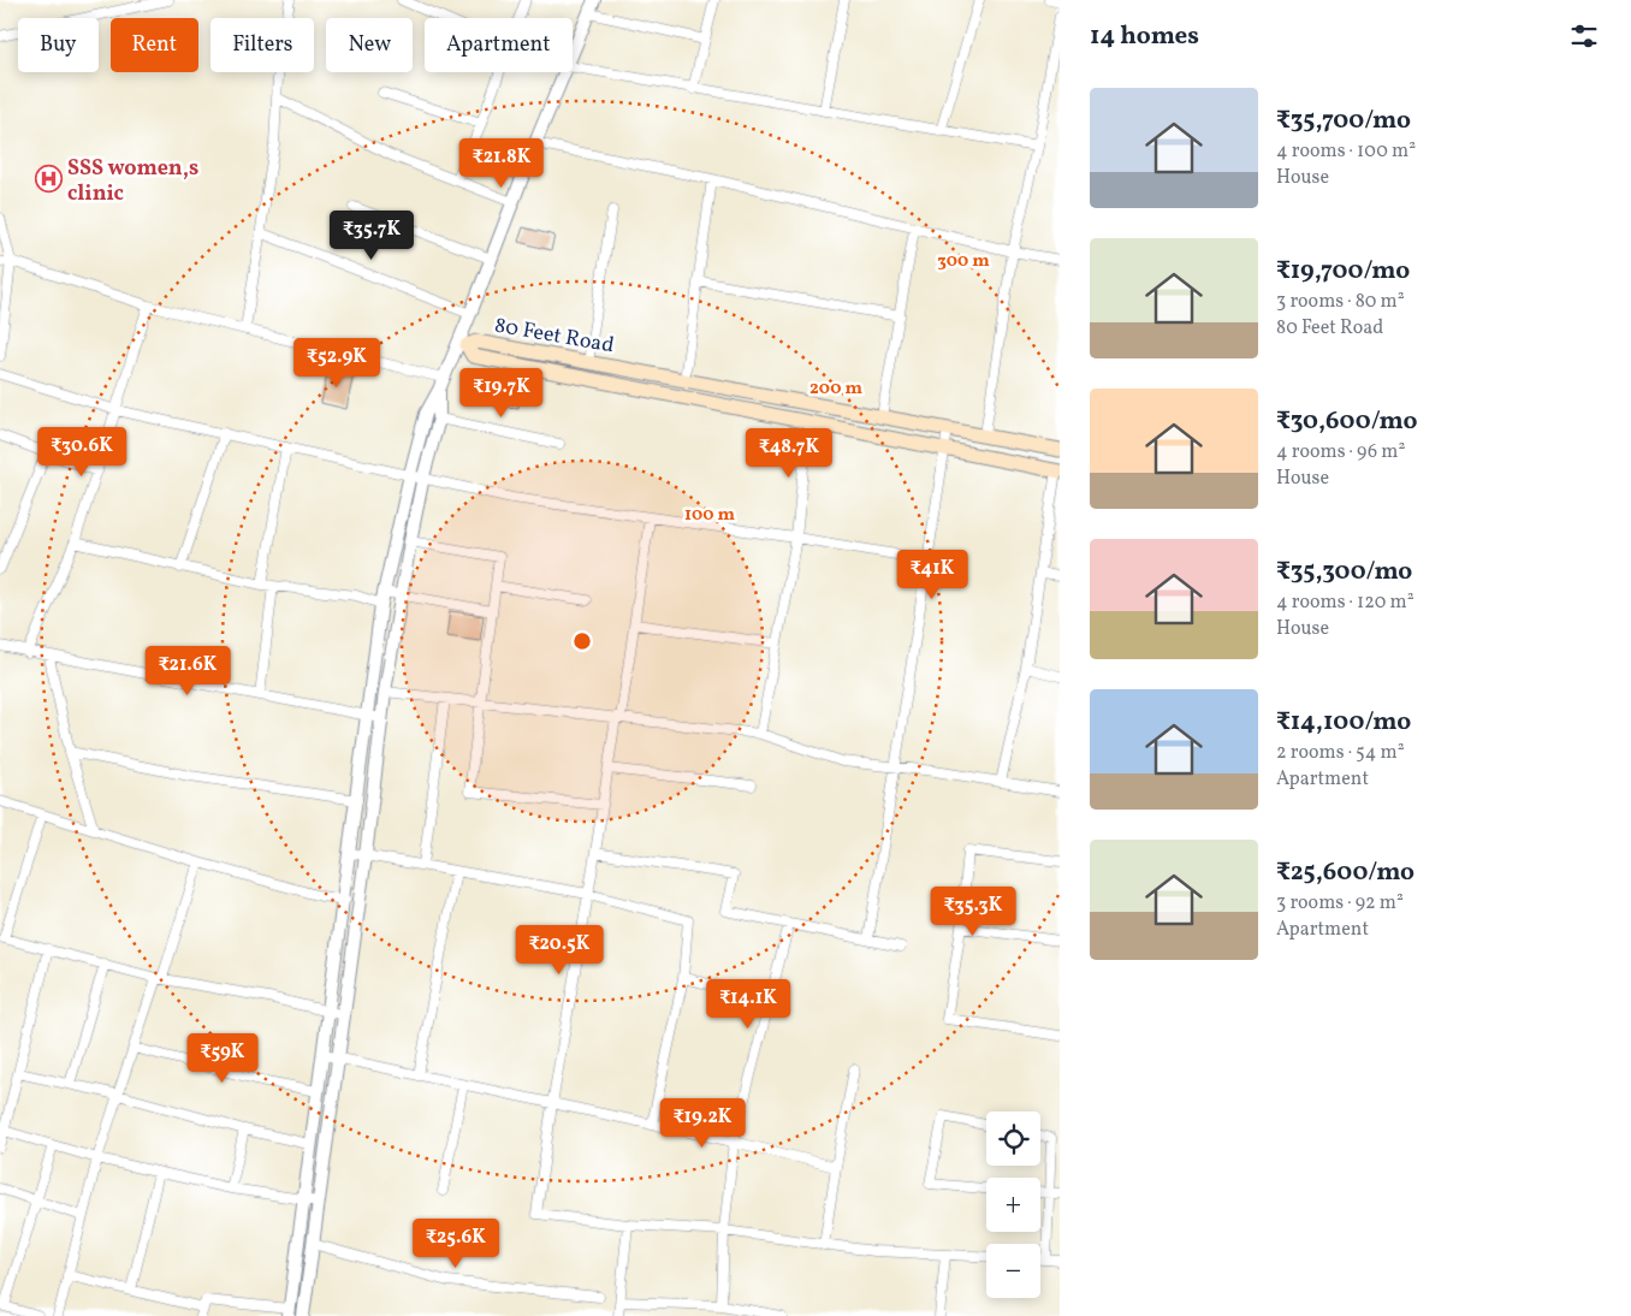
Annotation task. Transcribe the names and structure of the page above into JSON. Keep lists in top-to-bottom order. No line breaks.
{"streets":{"main road":["80 Feet Road"]},"places":{"hospital":["SSS women,s clinic"]},"page":{"heading":"14 homes","chip":["Buy","Rent","Filters","New","Apartment"],"list":[{"name":"₹35,700/mo","note":"4 rooms · 100 m² · House"},{"name":"₹19,700/mo","note":"3 rooms · 80 m² · 80 Feet Road"},{"name":"₹30,600/mo","note":"4 rooms · 96 m² · House"},{"name":"₹35,300/mo","note":"4 rooms · 120 m² · House"},{"name":"₹14,100/mo","note":"2 rooms · 54 m² · Apartment"},{"name":"₹25,600/mo","note":"3 rooms · 92 m² · Apartment"}],"price":["₹21.8K","₹35.7K","₹52.9K","₹19.7K","₹30.6K","₹48.7K","₹41K","₹21.6K","₹35.3K","₹20.5K","₹14.1K","₹59K","₹19.2K","₹25.6K"],"map_buttons":["+","−"]},"rings":["300 m","200 m","100 m"]}
